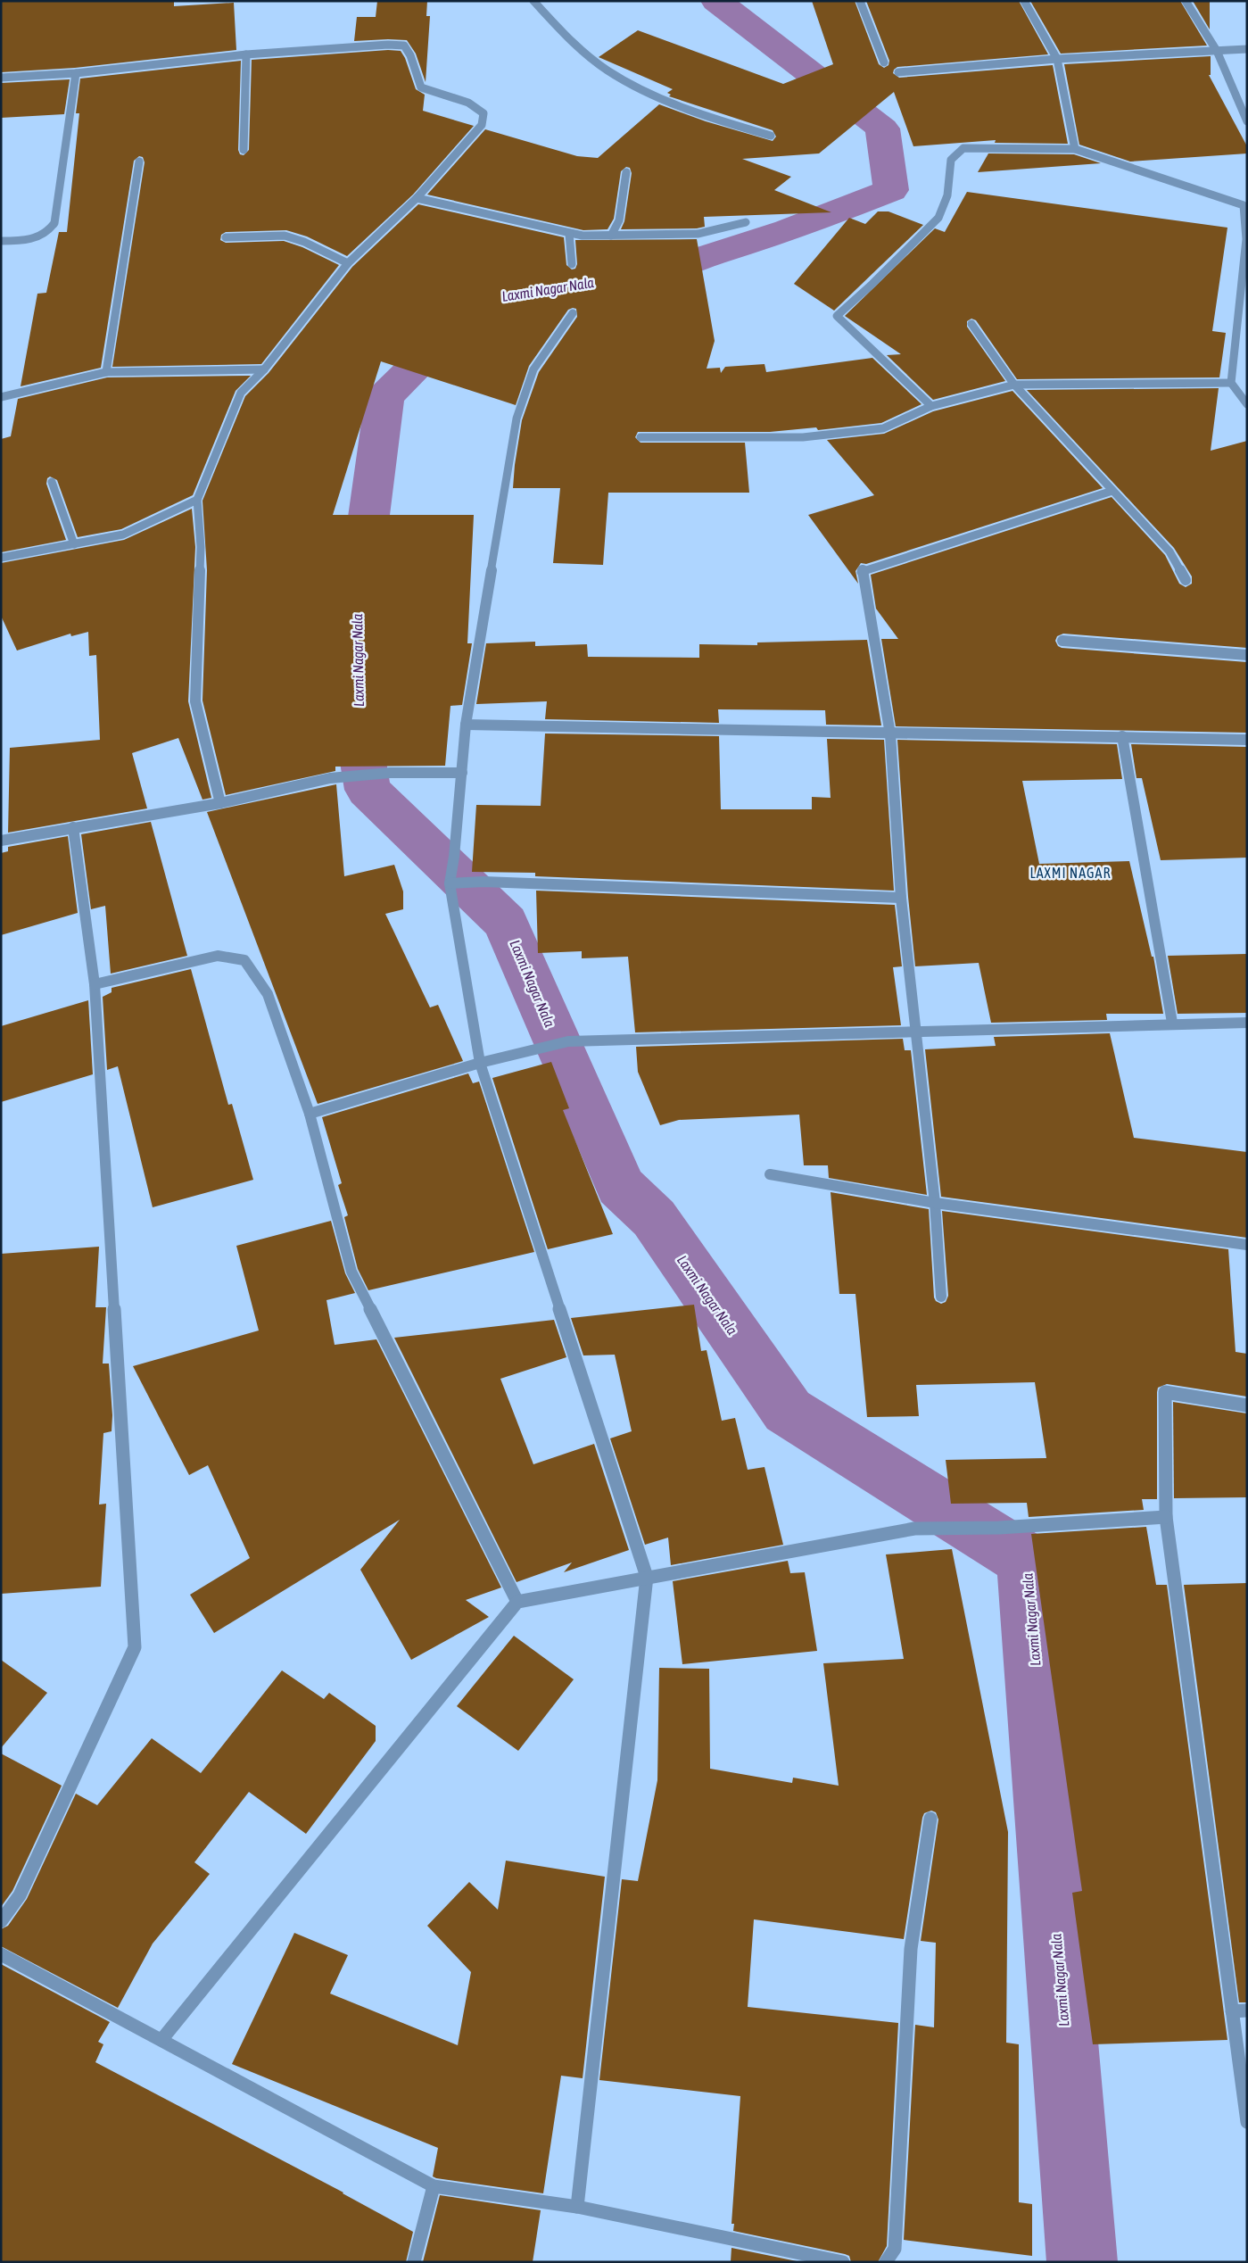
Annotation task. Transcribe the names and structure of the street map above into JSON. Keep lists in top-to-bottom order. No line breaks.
{"districts":["LAXMI NAGAR"],"water":["Laxmi Nagar Nala"]}
